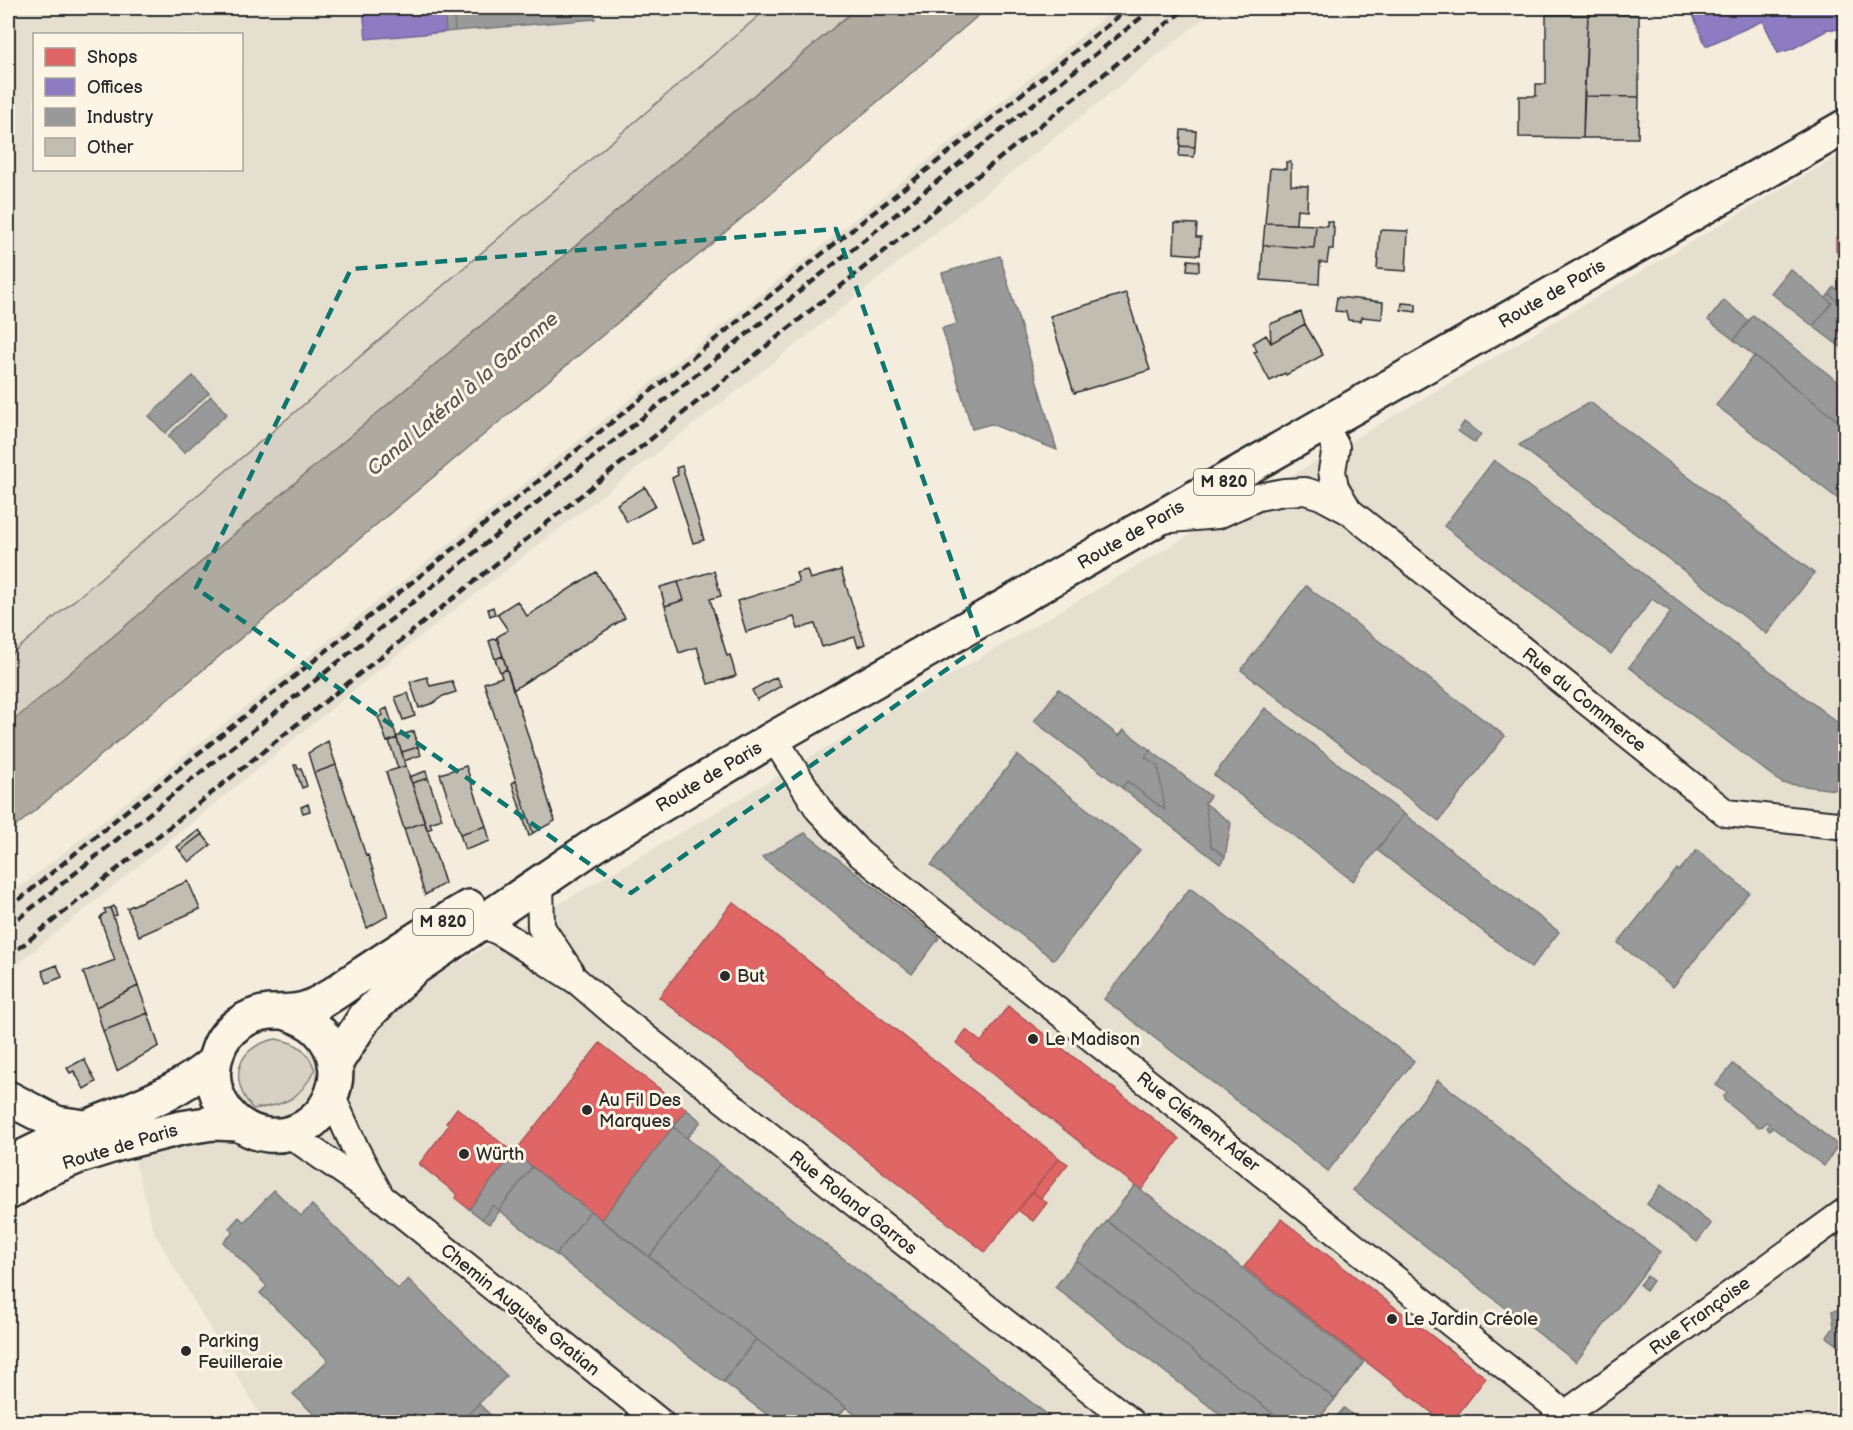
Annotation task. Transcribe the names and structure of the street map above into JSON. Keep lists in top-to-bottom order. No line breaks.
{"streets":{"main road":["Route de Paris","M 820"],"street":["Rue du Commerce","Rue Clément Ader","Rue Roland Garros","Chemin Auguste Gratian","Rue Françoise"]},"crossings":[["Route de Paris","Rue du Commerce"],["Route de Paris","Rue Clément Ader"],["Route de Paris","Rue Roland Garros"],["Route de Paris","Chemin Auguste Gratian"],["Rue Clément Ader","Rue Françoise"]],"water":["Canal Latéral à la Garonne"],"places":["But","Le Madison","Au Fil Des Marques","Würth","Le Jardin Créole","Parking Feuilleraie"],"legend":["Shops","Offices","Industry","Other"]}
